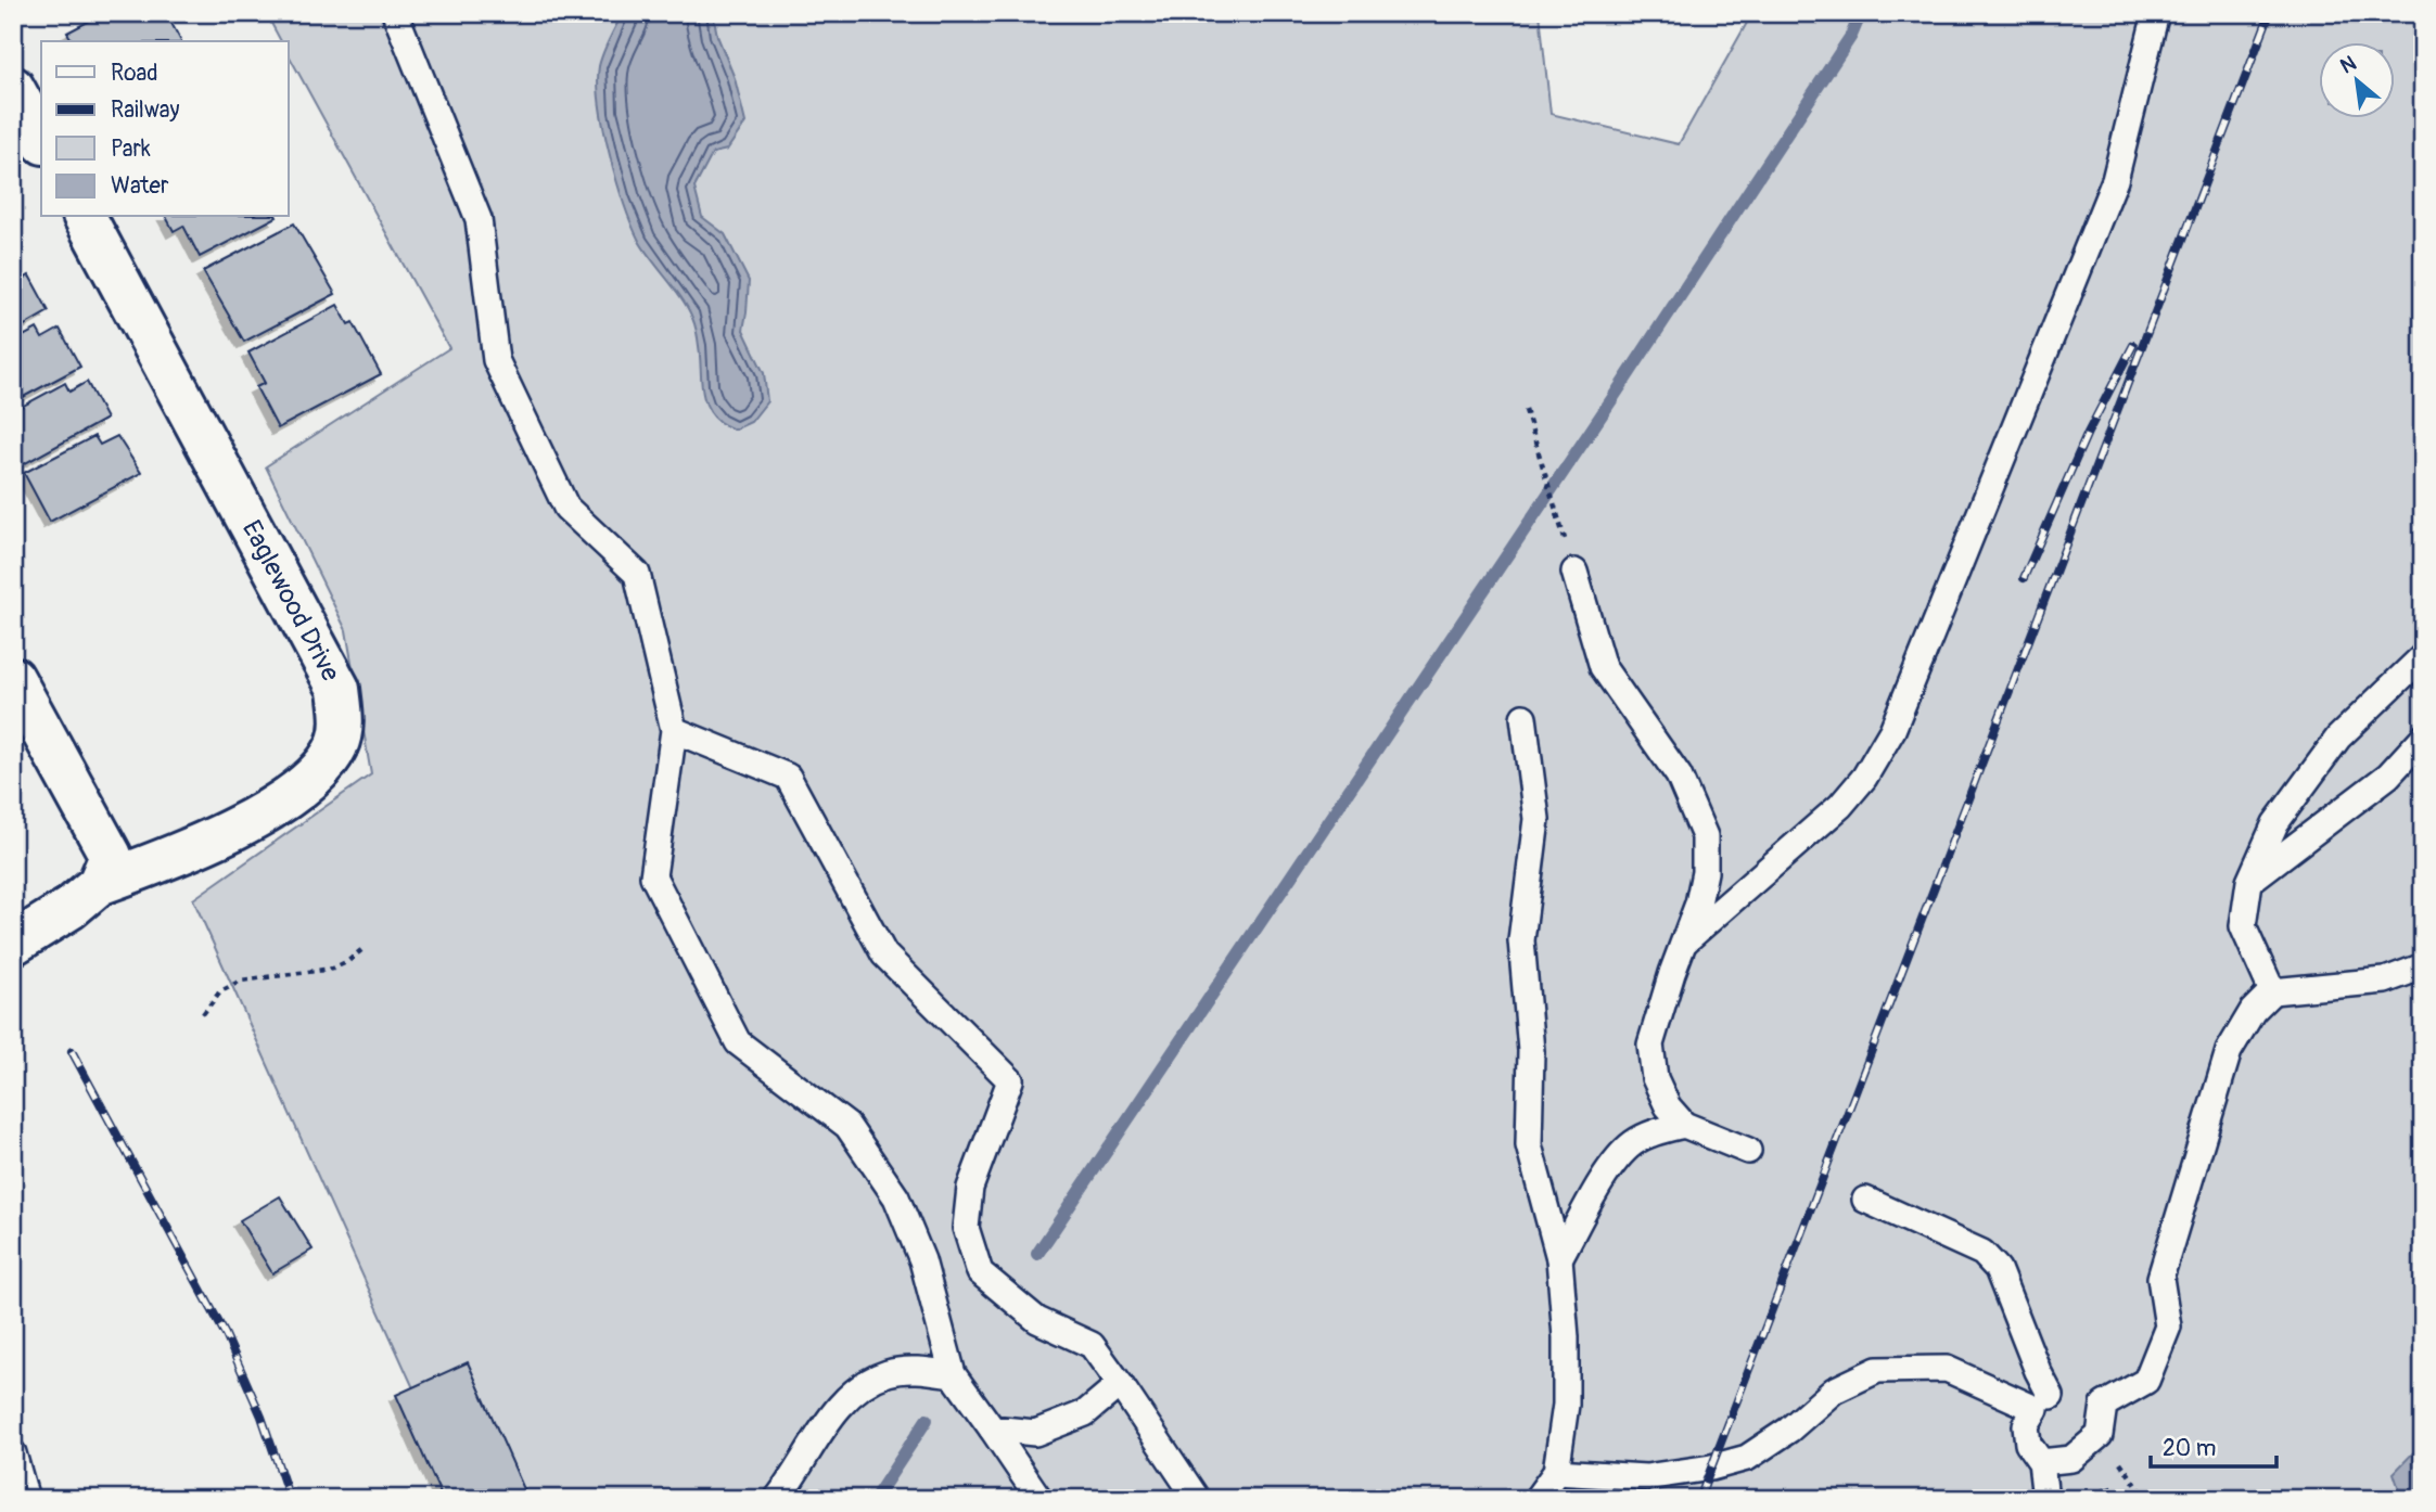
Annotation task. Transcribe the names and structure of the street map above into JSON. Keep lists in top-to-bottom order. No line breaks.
{"streets":{"street":["Eaglewood Drive"]},"legend":["Road","Railway","Park","Water"],"scale_bar":"20 m","north":"top left"}
